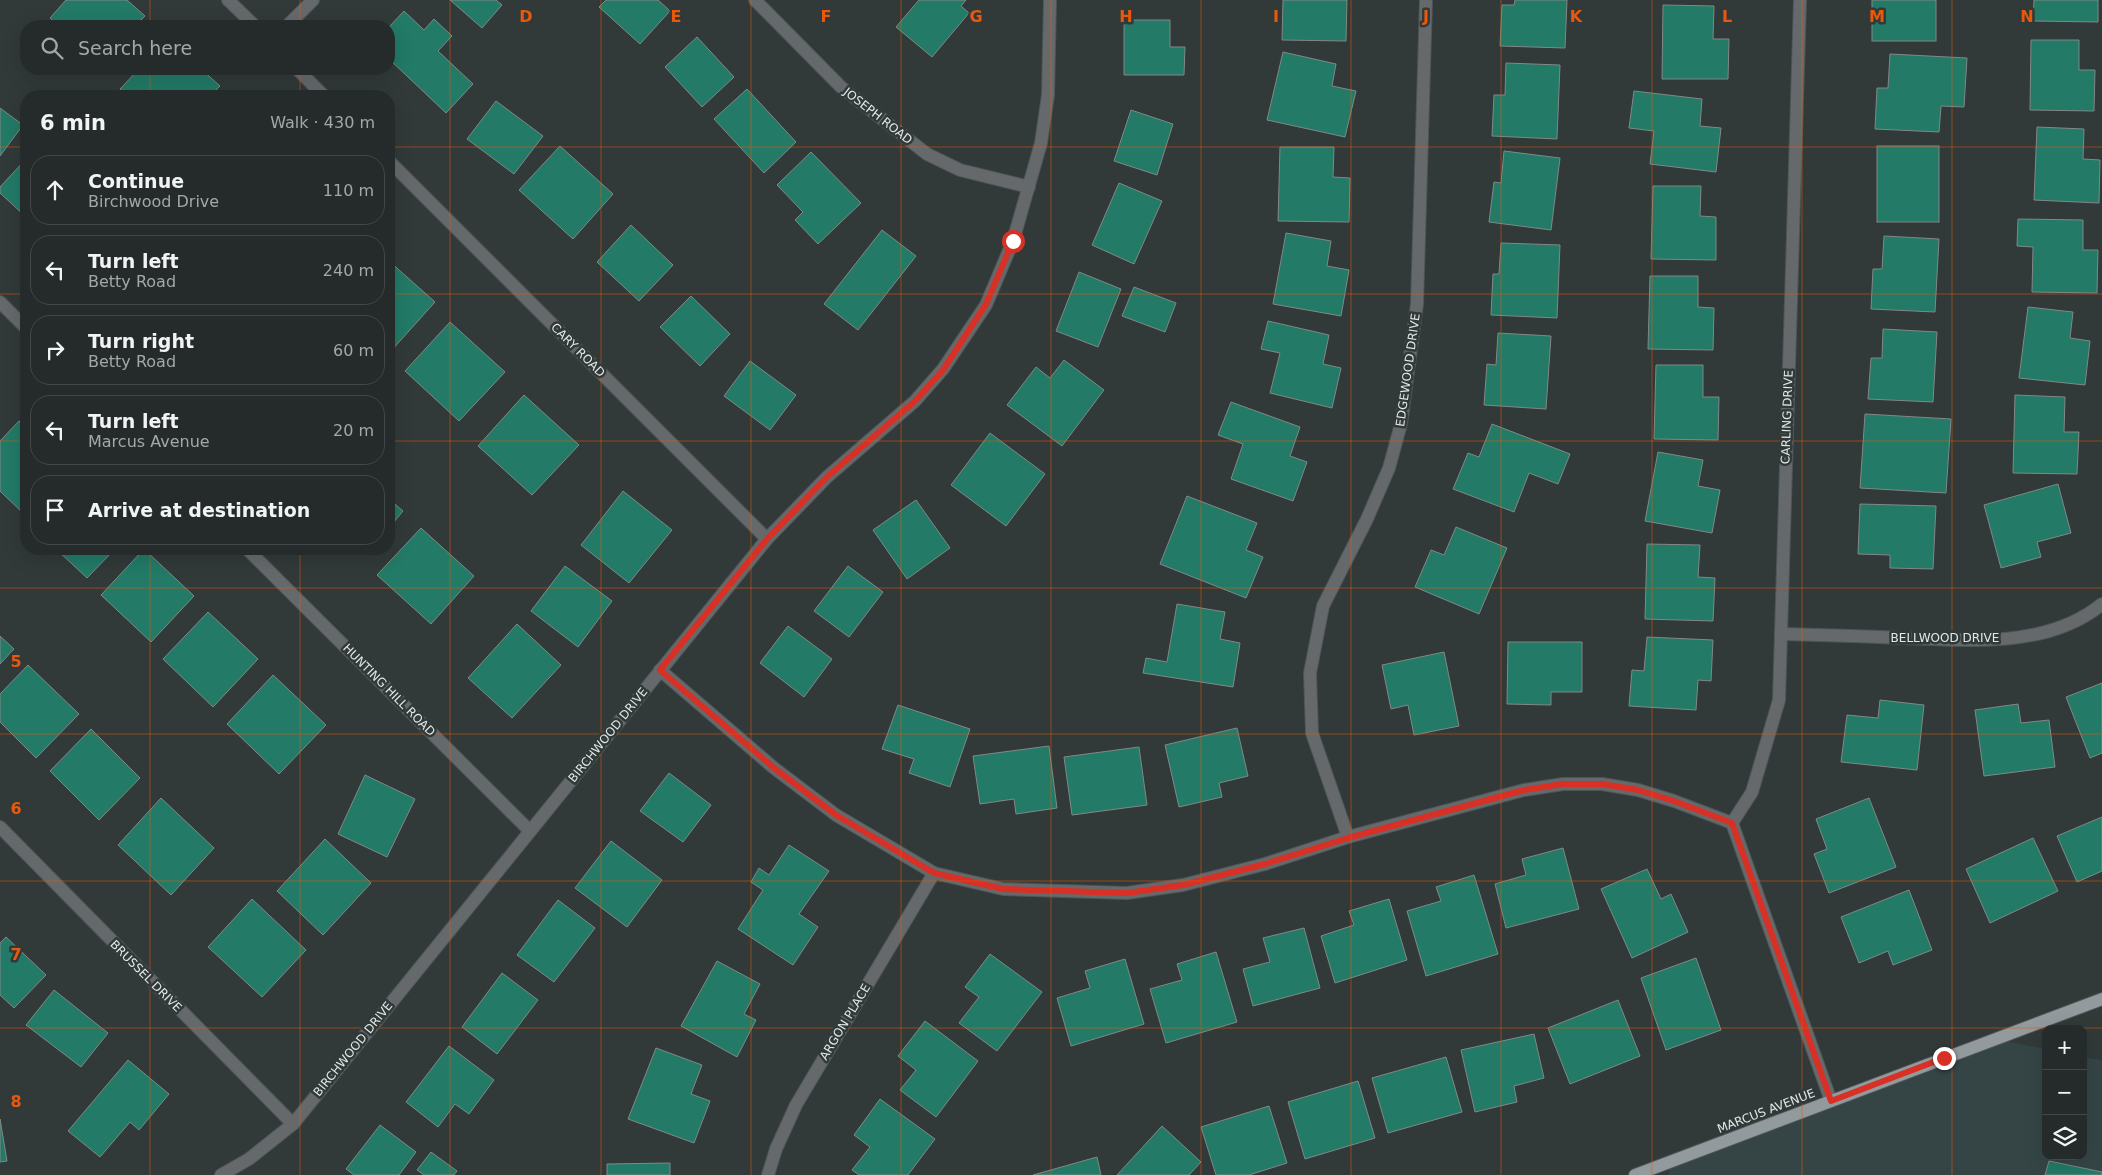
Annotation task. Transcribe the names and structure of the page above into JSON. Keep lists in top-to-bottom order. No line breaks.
{"streets":{"main road":["MARCUS AVENUE"],"street":["JOSEPH ROAD","CARY ROAD","EDGEWOOD DRIVE","CARLING DRIVE","BELLWOOD DRIVE","HUNTING HILL ROAD","BIRCHWOOD DRIVE","BRUSSEL DRIVE","ARGON PLACE"]},"crossings":[["JOSEPH ROAD","BIRCHWOOD DRIVE"],["CARY ROAD","BIRCHWOOD DRIVE"],["CARLING DRIVE","BELLWOOD DRIVE"],["HUNTING HILL ROAD","BIRCHWOOD DRIVE"],["BIRCHWOOD DRIVE","BRUSSEL DRIVE"]],"page":{"search":"Search here","heading":["6 min","Walk · 430 m"],"list":[["Continue","Birchwood Drive","110 m"],["Turn left","Betty Road","240 m"],["Turn right","Betty Road","60 m"],["Turn left","Marcus Avenue","20 m"],"Arrive at destination"],"map_buttons":["+","−"]},"grid":{"columns":["D","E","F","G","H","I","J","K","L","M","N"],"rows":["5","6","7","8"]}}
